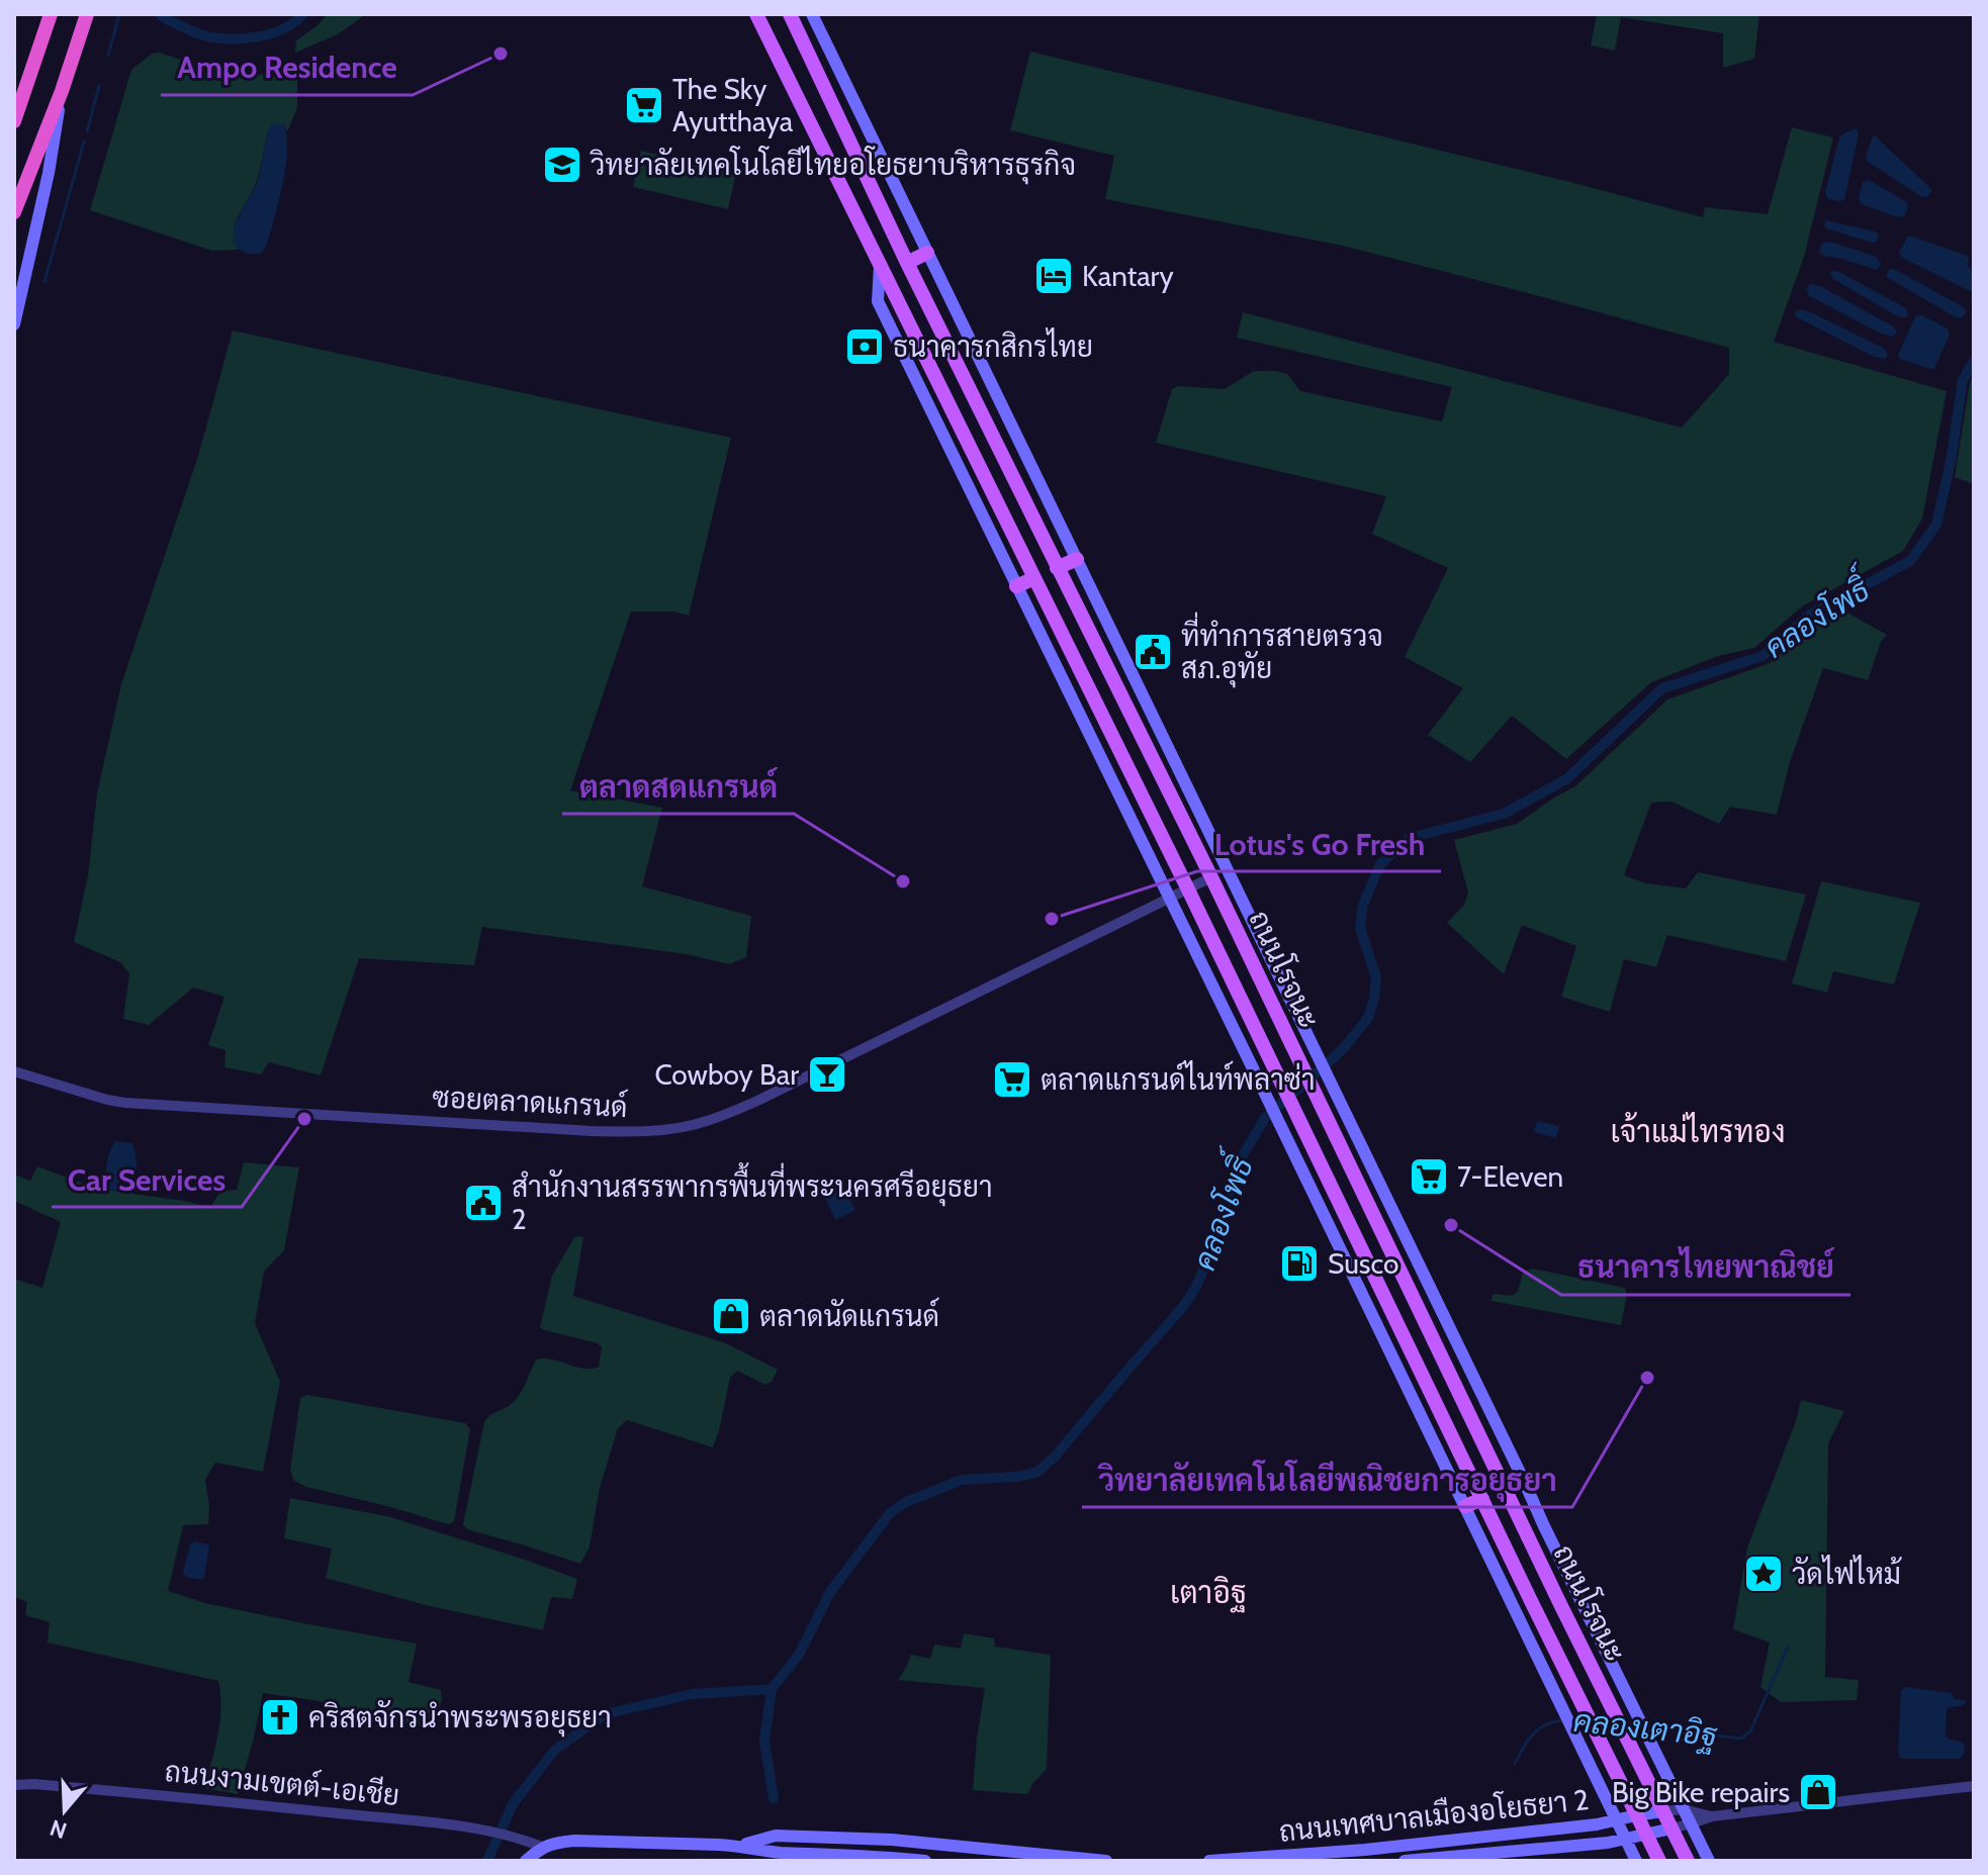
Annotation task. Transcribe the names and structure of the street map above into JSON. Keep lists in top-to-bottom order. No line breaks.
{"streets":{"main road":["ถนนโรจนะ","ถนนเทศบาลเมืองอโยธยา 2"],"street":["ซอยตลาดแกรนด์","ถนนงามเขตต์-เอเชีย"]},"crossings":[["ถนนโรจนะ","ซอยตลาดแกรนด์"],["ถนนโรจนะ","ถนนเทศบาลเมืองอโยธยา 2"]],"districts":["เจ้าแม่ไทรทอง","เตาอิฐ"],"water":["คลองโพธิ์","คลองเตาอิฐ"],"places":{"other":["Ampo Residence","ตลาดสดแกรนด์","Lotus's Go Fresh","Car Services","ธนาคารไทยพาณิชย์","วิทยาลัยเทคโนโลยีพณิชยการอยุธยา"],"supermarket":["The Sky Ayutthaya","ตลาดแกรนด์ไนท์พลาซ่า","7-Eleven"],"school or university":["วิทยาลัยเทคโนโลยีไทยอโยธยาบริหารธุรกิจ"],"hotel":["Kantary"],"bank":["ธนาคารกสิกรไทย"],"public building":["ที่ทำการสายตรวจ สภ.อุทัย","สำนักงานสรรพากรพื้นที่พระนครศรีอยุธยา 2"],"bar":["Cowboy Bar"],"fuel station":["Susco"],"shop":["ตลาดนัดแกรนด์","Big Bike repairs"],"place":["วัดไฟไหม้"],"church":["คริสตจักรนำพระพรอยุธยา"]},"north":"bottom"}
